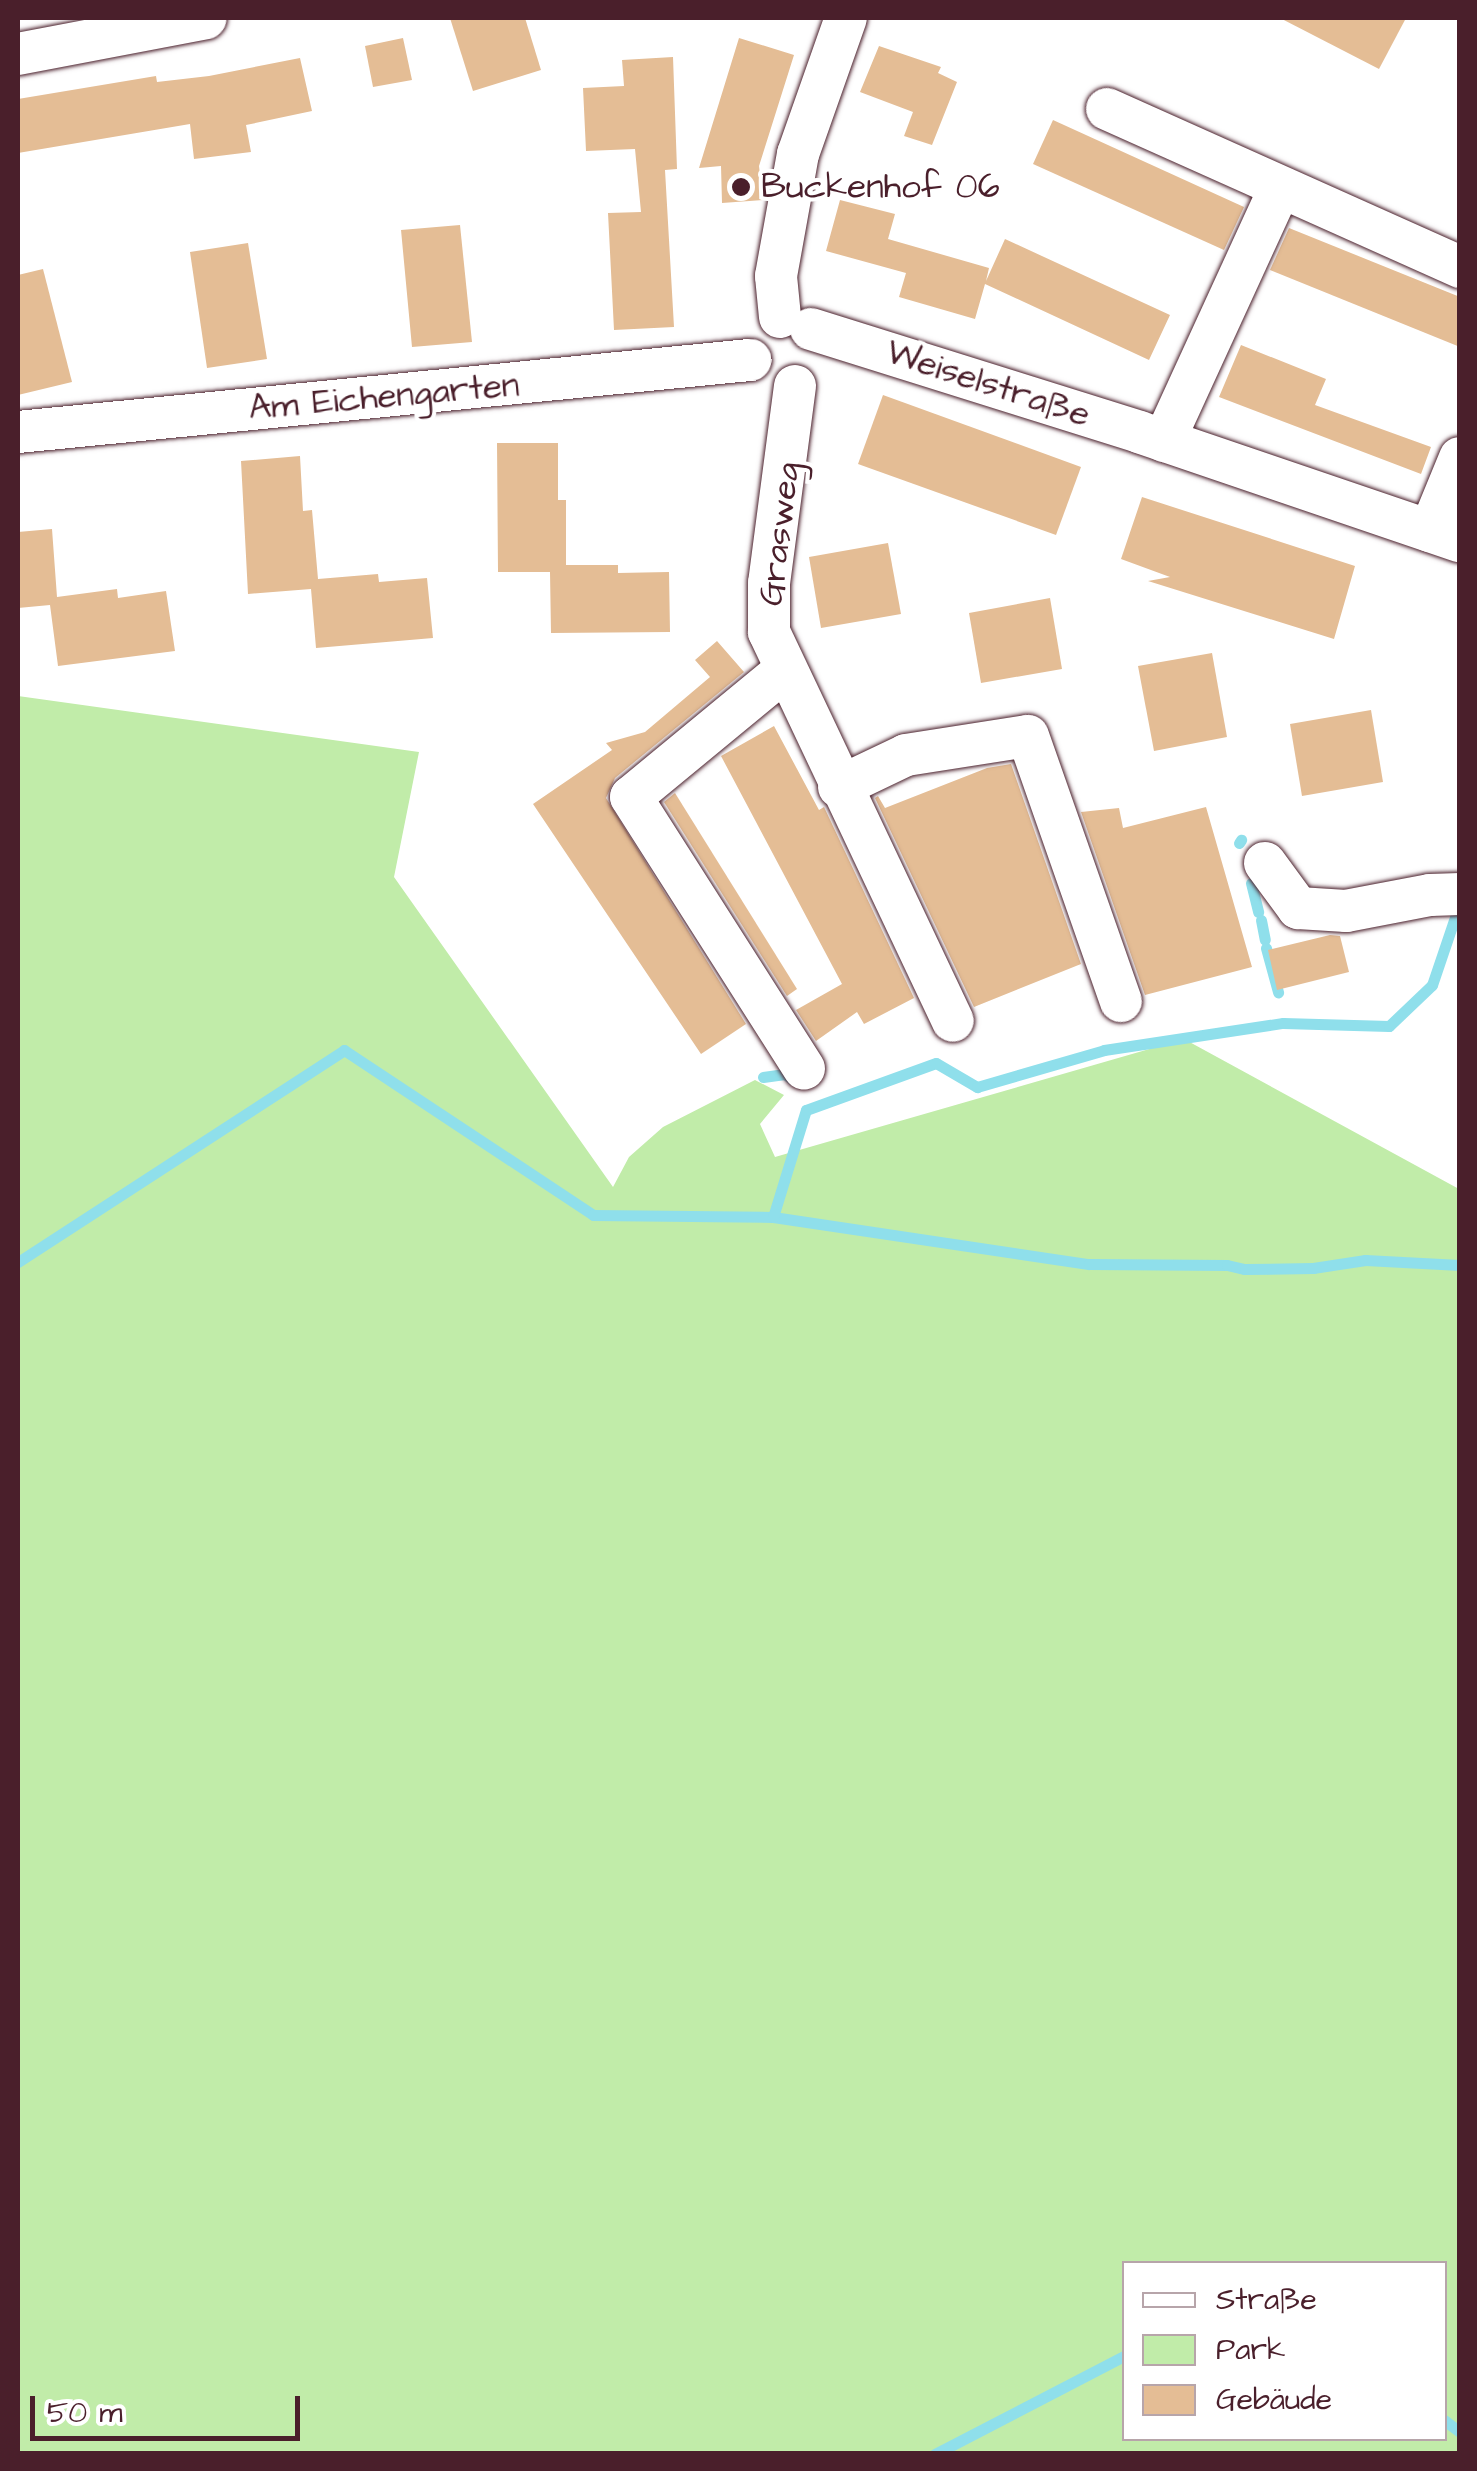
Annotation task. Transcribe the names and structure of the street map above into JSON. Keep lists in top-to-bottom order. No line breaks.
{"streets":{"street":["Weiselstraße","Am Eichengarten","Grasweg"]},"crossings":[["Weiselstraße","Am Eichengarten"],["Weiselstraße","Grasweg"],["Am Eichengarten","Grasweg"]],"places":["Buckenhof 06"],"legend":["Straße","Park","Gebäude"],"scale_bar":"50 m"}
